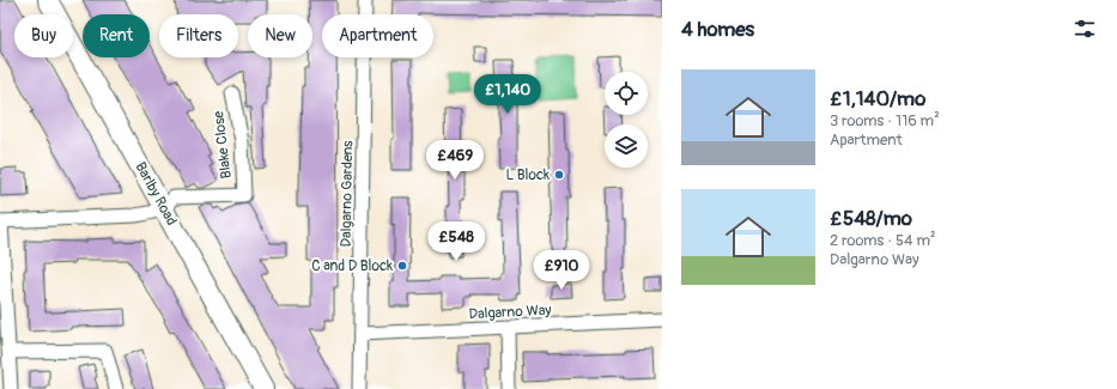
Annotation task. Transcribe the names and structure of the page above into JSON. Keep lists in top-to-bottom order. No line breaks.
{"streets":{"street":["Blake Close","Barlby Road","Dalgarno Gardens","Dalgarno Way"]},"crossings":[["Blake Close","Barlby Road"],["Dalgarno Gardens","Dalgarno Way"]],"places":["L Block","C and D Block"],"page":{"heading":"4 homes","chip":["Buy","Rent","Filters","New","Apartment"],"list":[{"name":"£1,140/mo","note":"3 rooms · 116 m² · Apartment"},{"name":"£548/mo","note":"2 rooms · 54 m² · Dalgarno Way"}],"price":["£1,140","£469","£548","£910"]}}
